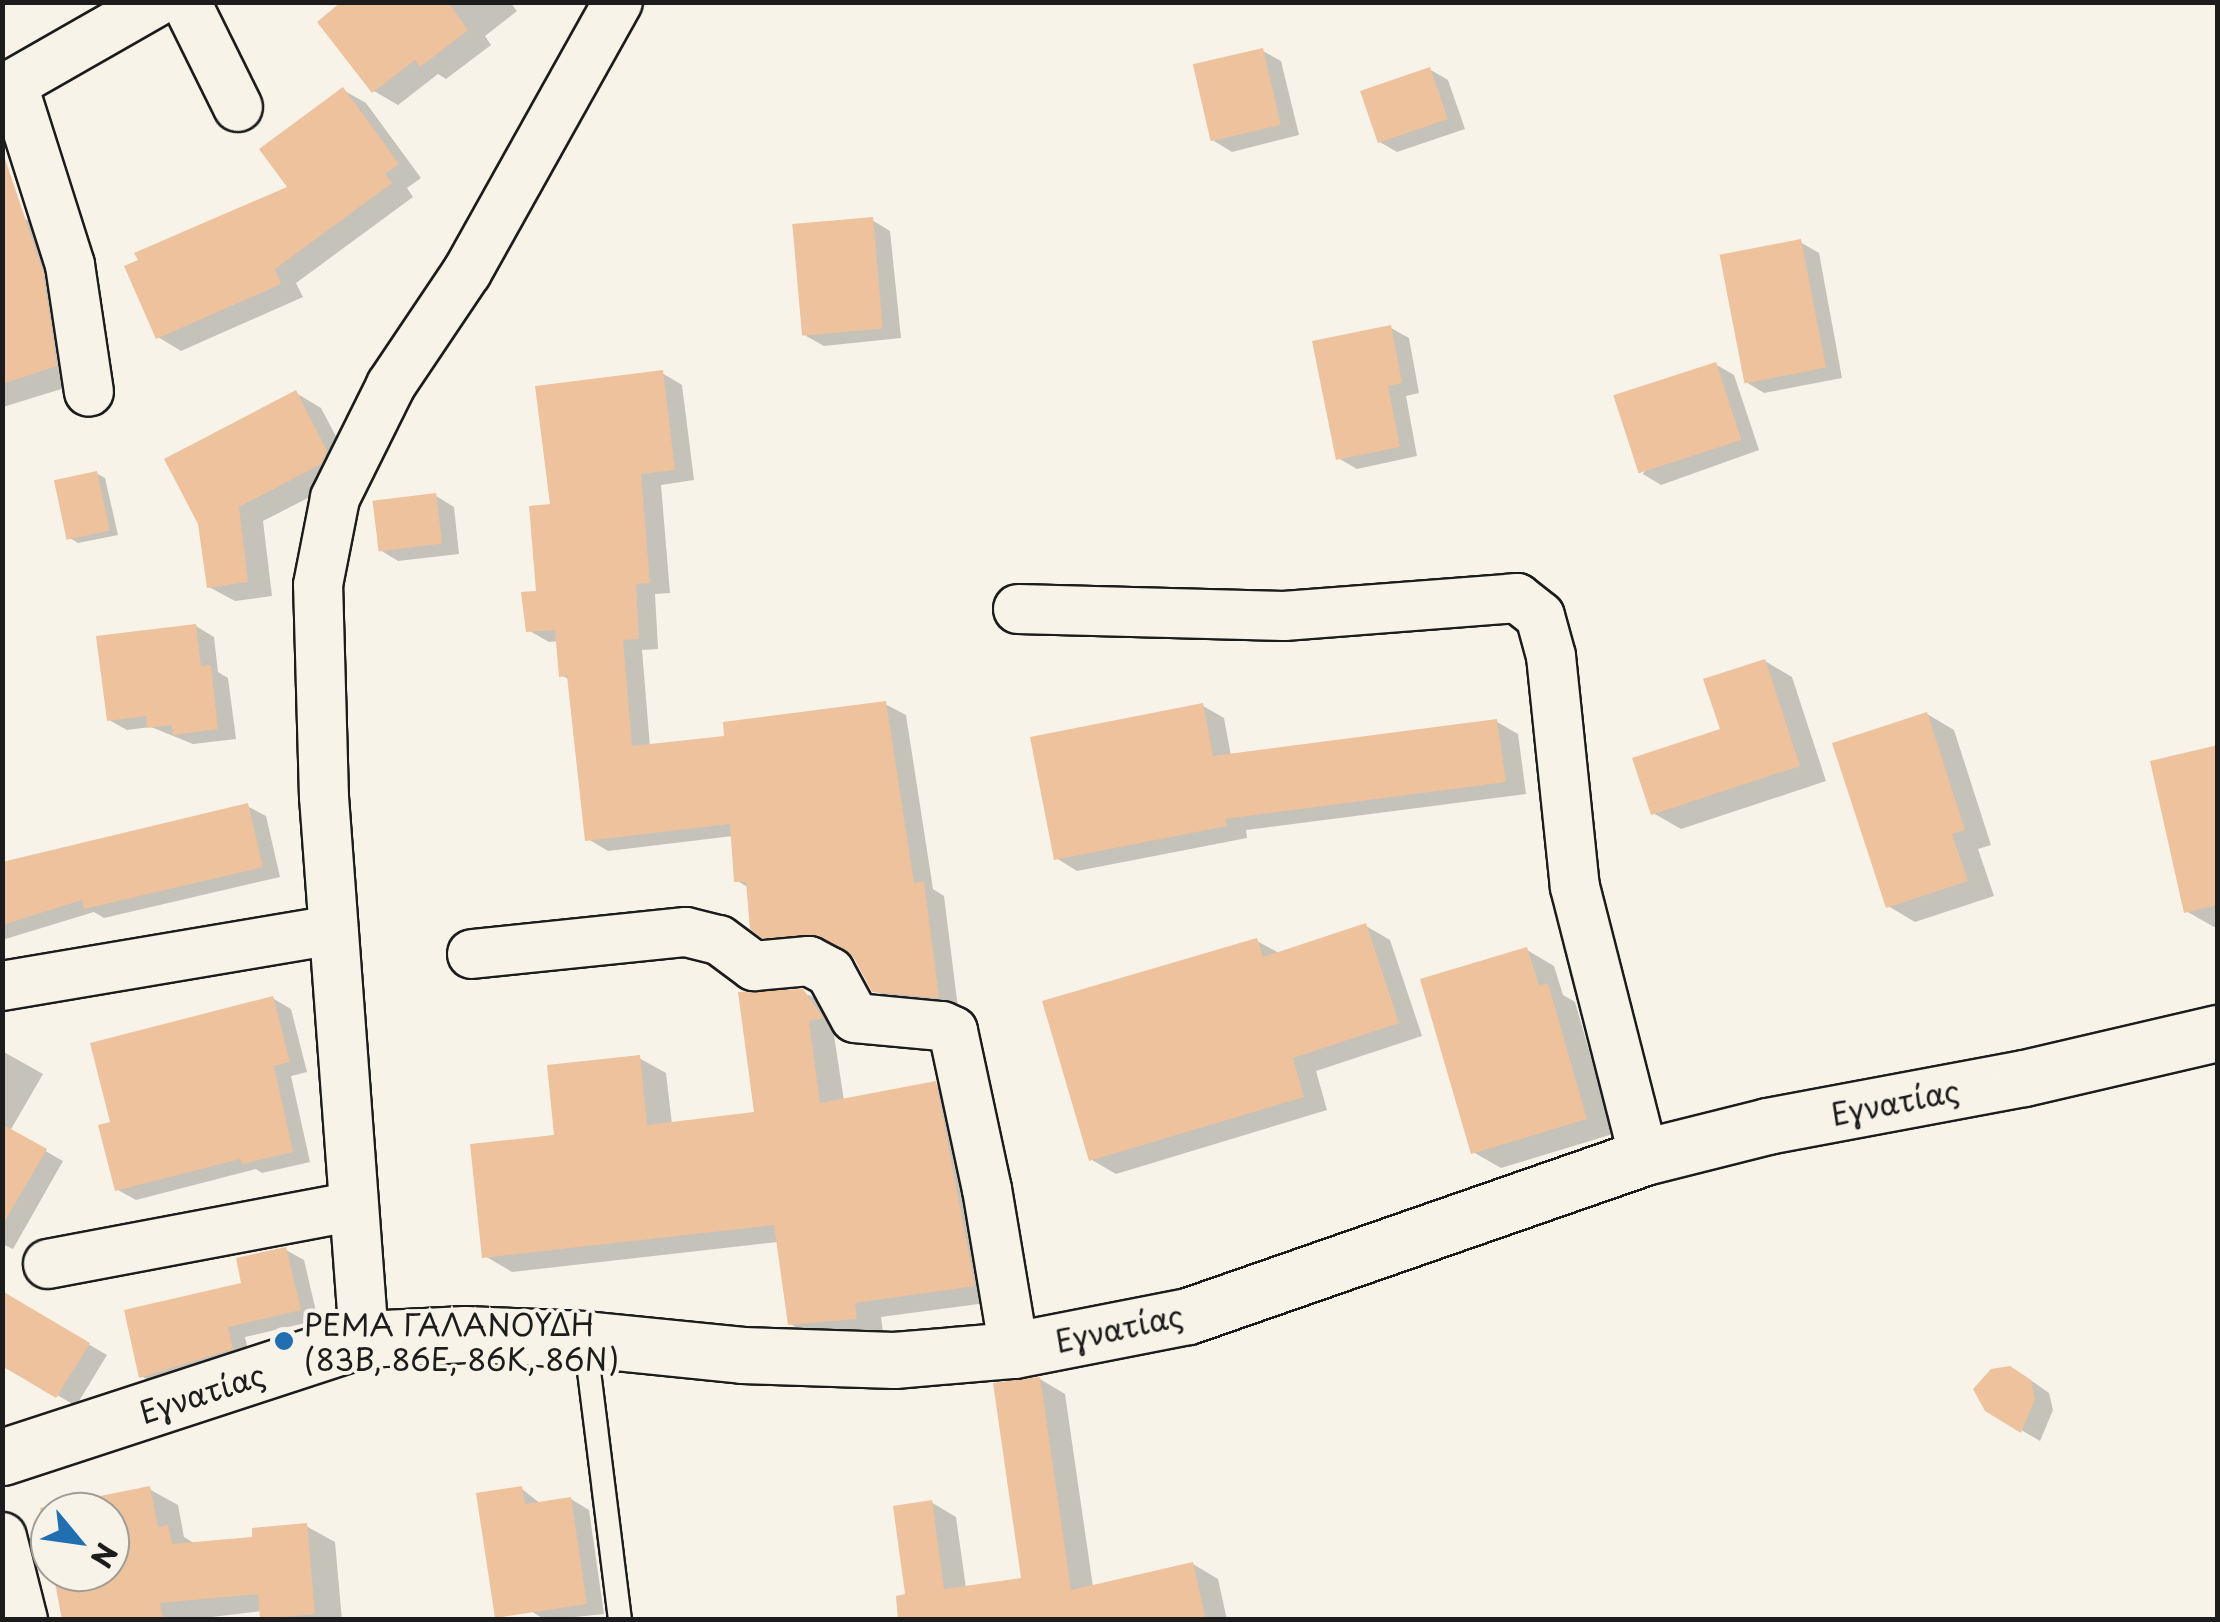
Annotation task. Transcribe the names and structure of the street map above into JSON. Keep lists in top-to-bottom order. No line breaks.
{"streets":{"street":["Εγνατίας"]},"places":["ΡΕΜΑ ΓΑΛΑΝΟΥΔΗ (83Β, 86Ε, 86Κ, 86Ν)"],"north":"bottom right"}
